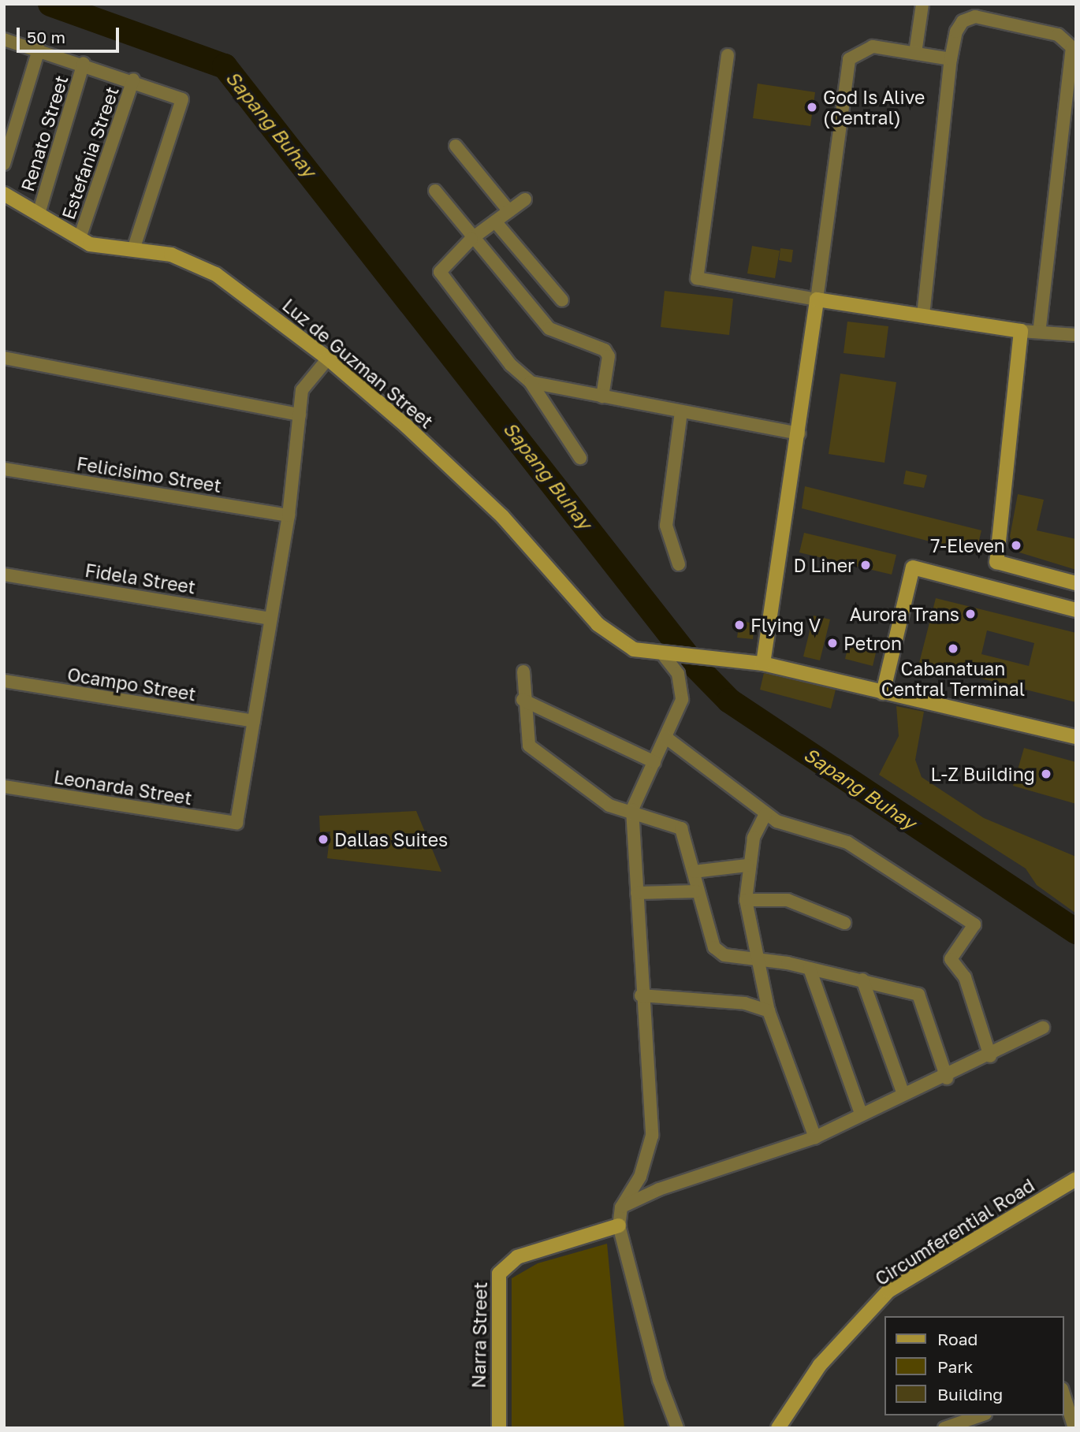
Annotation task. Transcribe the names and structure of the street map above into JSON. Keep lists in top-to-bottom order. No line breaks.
{"streets":{"street":["Renato Street","Estefania Street","Luz de Guzman Street","Felicisimo Street","Fidela Street","Ocampo Street","Leonarda Street","Circumferential Road","Narra Street"]},"crossings":[["Renato Street","Luz de Guzman Street"],["Estefania Street","Luz de Guzman Street"],["Ocampo Street","Leonarda Street"]],"water":["Sapang Buhay"],"places":["God Is Alive (Central)","7-Eleven","D Liner","Aurora Trans","Flying V","Petron","Cabanatuan Central Terminal","L-Z Building","Dallas Suites"],"legend":["Road","Park","Building"],"scale_bar":"50 m"}
